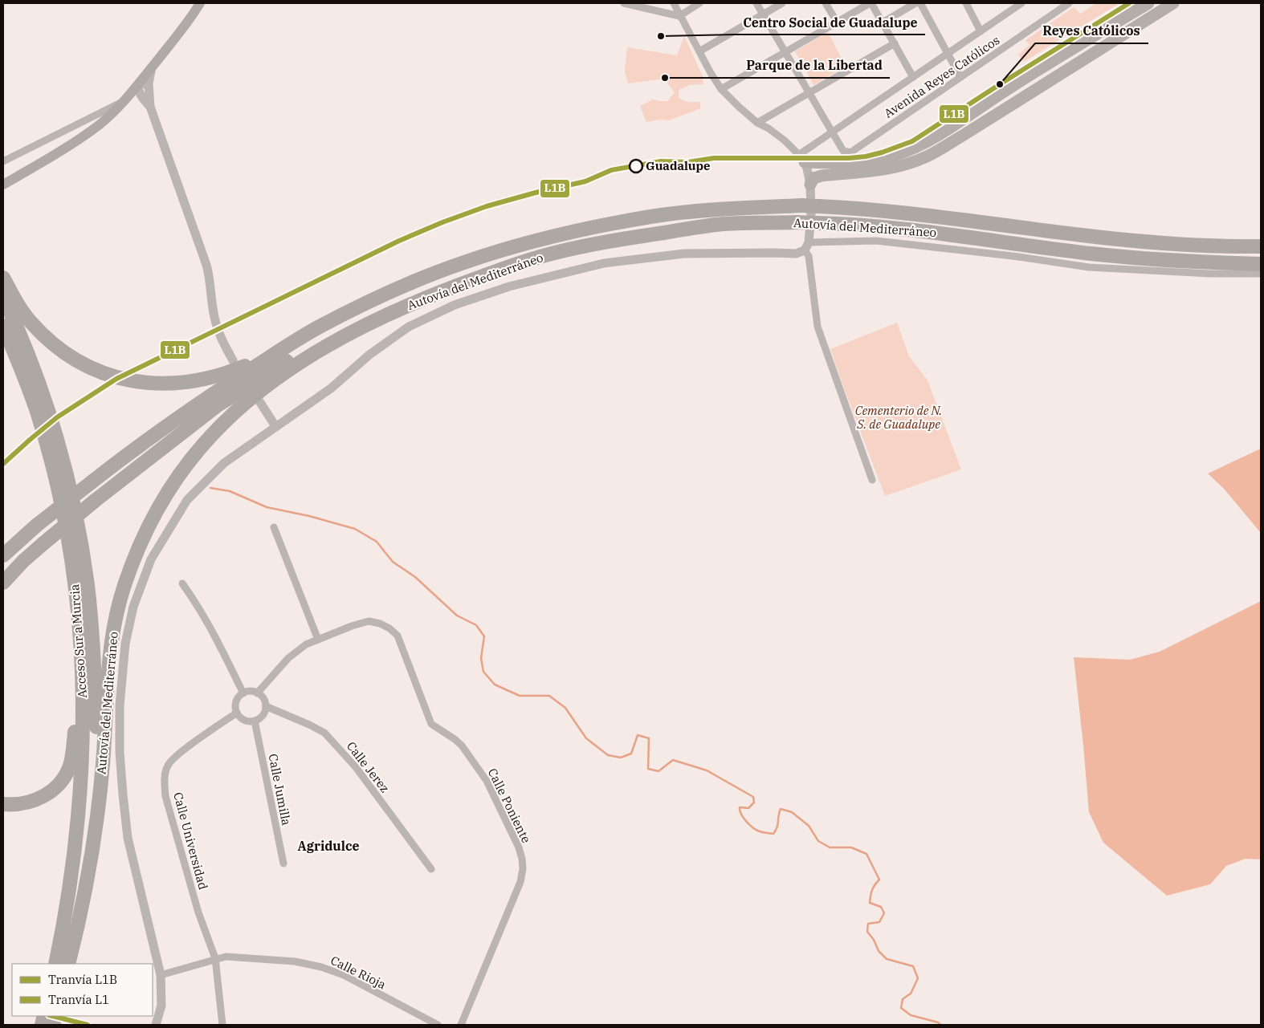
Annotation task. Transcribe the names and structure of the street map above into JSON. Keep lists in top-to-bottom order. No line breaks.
{"streets":{"highway":["Autovía del Mediterráneo","Acceso Sur a Murcia"],"street":["Avenida Reyes Católicos","Calle Jerez","Calle Jumilla","Calle Poniente","Calle Universidad","Calle Rioja"]},"crossings":[["Autovía del Mediterráneo","Acceso Sur a Murcia"],["Calle Jerez","Calle Jumilla"],["Calle Jerez","Calle Poniente"],["Calle Jerez","Calle Universidad"],["Calle Jumilla","Calle Poniente"],["Calle Jumilla","Calle Universidad"],["Calle Poniente","Calle Universidad"],["Calle Universidad","Calle Rioja"]],"districts":["Agridulce"],"parks":["Cementerio de N. S. de Guadalupe"],"places":["Centro Social de Guadalupe","Parque de la Libertad","Reyes Católicos","Guadalupe"],"lines":["tram line L1B","tram line L1"],"legend":["Tranvía L1B","Tranvía L1"]}
